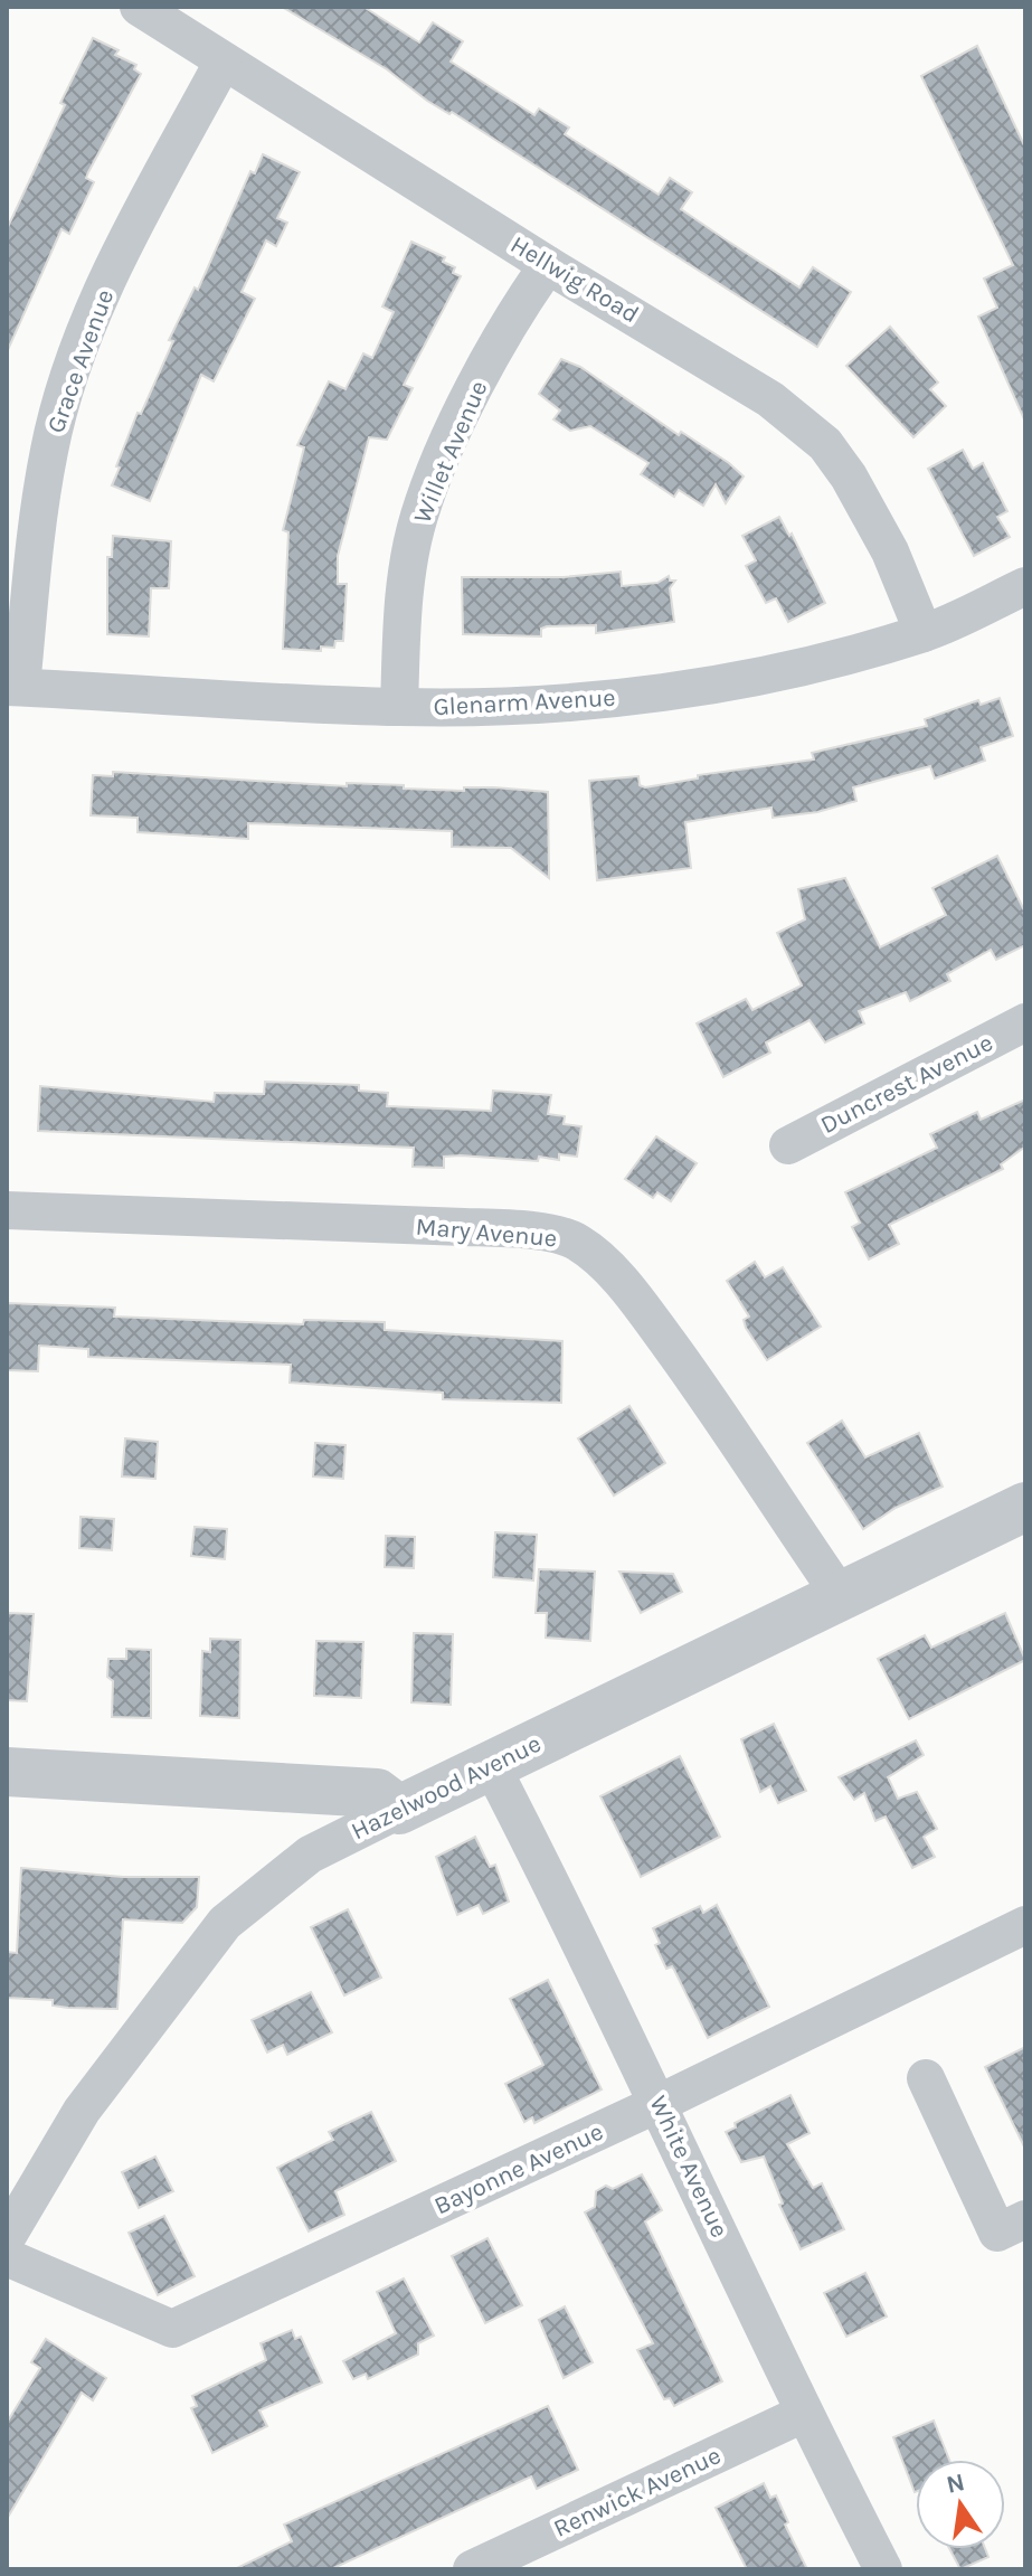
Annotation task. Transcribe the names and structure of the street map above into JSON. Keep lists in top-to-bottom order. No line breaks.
{"streets":{"street":["Hellwig Road","Grace Avenue","Willet Avenue","Glenarm Avenue","Duncrest Avenue","Mary Avenue","Hazelwood Avenue","White Avenue","Bayonne Avenue","Renwick Avenue"]},"crossings":[["Hellwig Road","Grace Avenue"],["Hellwig Road","Willet Avenue"],["Hellwig Road","Glenarm Avenue"],["Grace Avenue","Glenarm Avenue"],["Willet Avenue","Glenarm Avenue"],["Mary Avenue","Hazelwood Avenue"],["Hazelwood Avenue","White Avenue"],["White Avenue","Bayonne Avenue"],["White Avenue","Renwick Avenue"]],"north":"top"}
